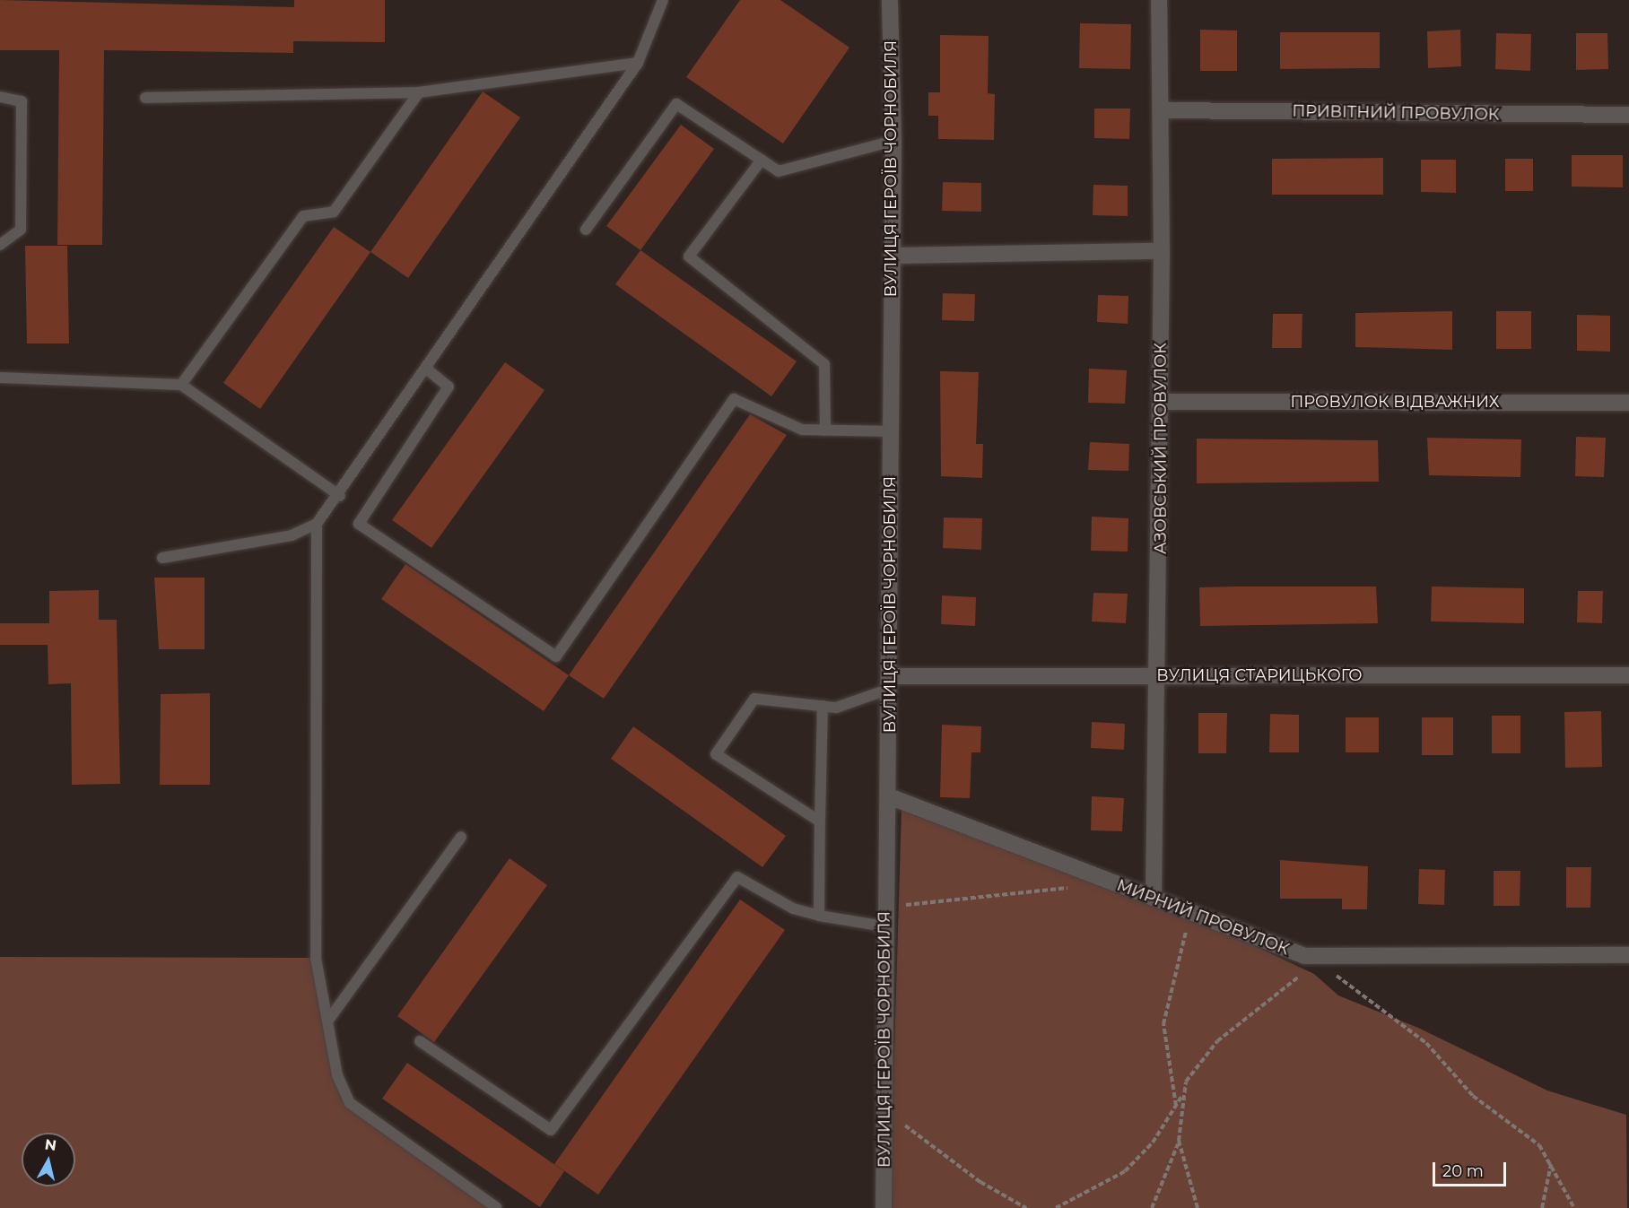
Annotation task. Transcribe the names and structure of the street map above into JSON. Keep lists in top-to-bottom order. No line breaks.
{"streets":{"street":["ПРИВІТНИЙ ПРОВУЛОК","ВУЛИЦЯ ГЕРОЇВ ЧОРНОБИЛЯ","ПРОВУЛОК ВІДВАЖНИХ","АЗОВСЬКИЙ ПРОВУЛОК","ВУЛИЦЯ СТАРИЦЬКОГО","МИРНИЙ ПРОВУЛОК"]},"crossings":[["ПРИВІТНИЙ ПРОВУЛОК","АЗОВСЬКИЙ ПРОВУЛОК"],["ВУЛИЦЯ ГЕРОЇВ ЧОРНОБИЛЯ","ВУЛИЦЯ СТАРИЦЬКОГО"],["ВУЛИЦЯ ГЕРОЇВ ЧОРНОБИЛЯ","МИРНИЙ ПРОВУЛОК"],["ПРОВУЛОК ВІДВАЖНИХ","АЗОВСЬКИЙ ПРОВУЛОК"],["АЗОВСЬКИЙ ПРОВУЛОК","ВУЛИЦЯ СТАРИЦЬКОГО"],["АЗОВСЬКИЙ ПРОВУЛОК","МИРНИЙ ПРОВУЛОК"]],"scale_bar":"20 m","north":"top"}
